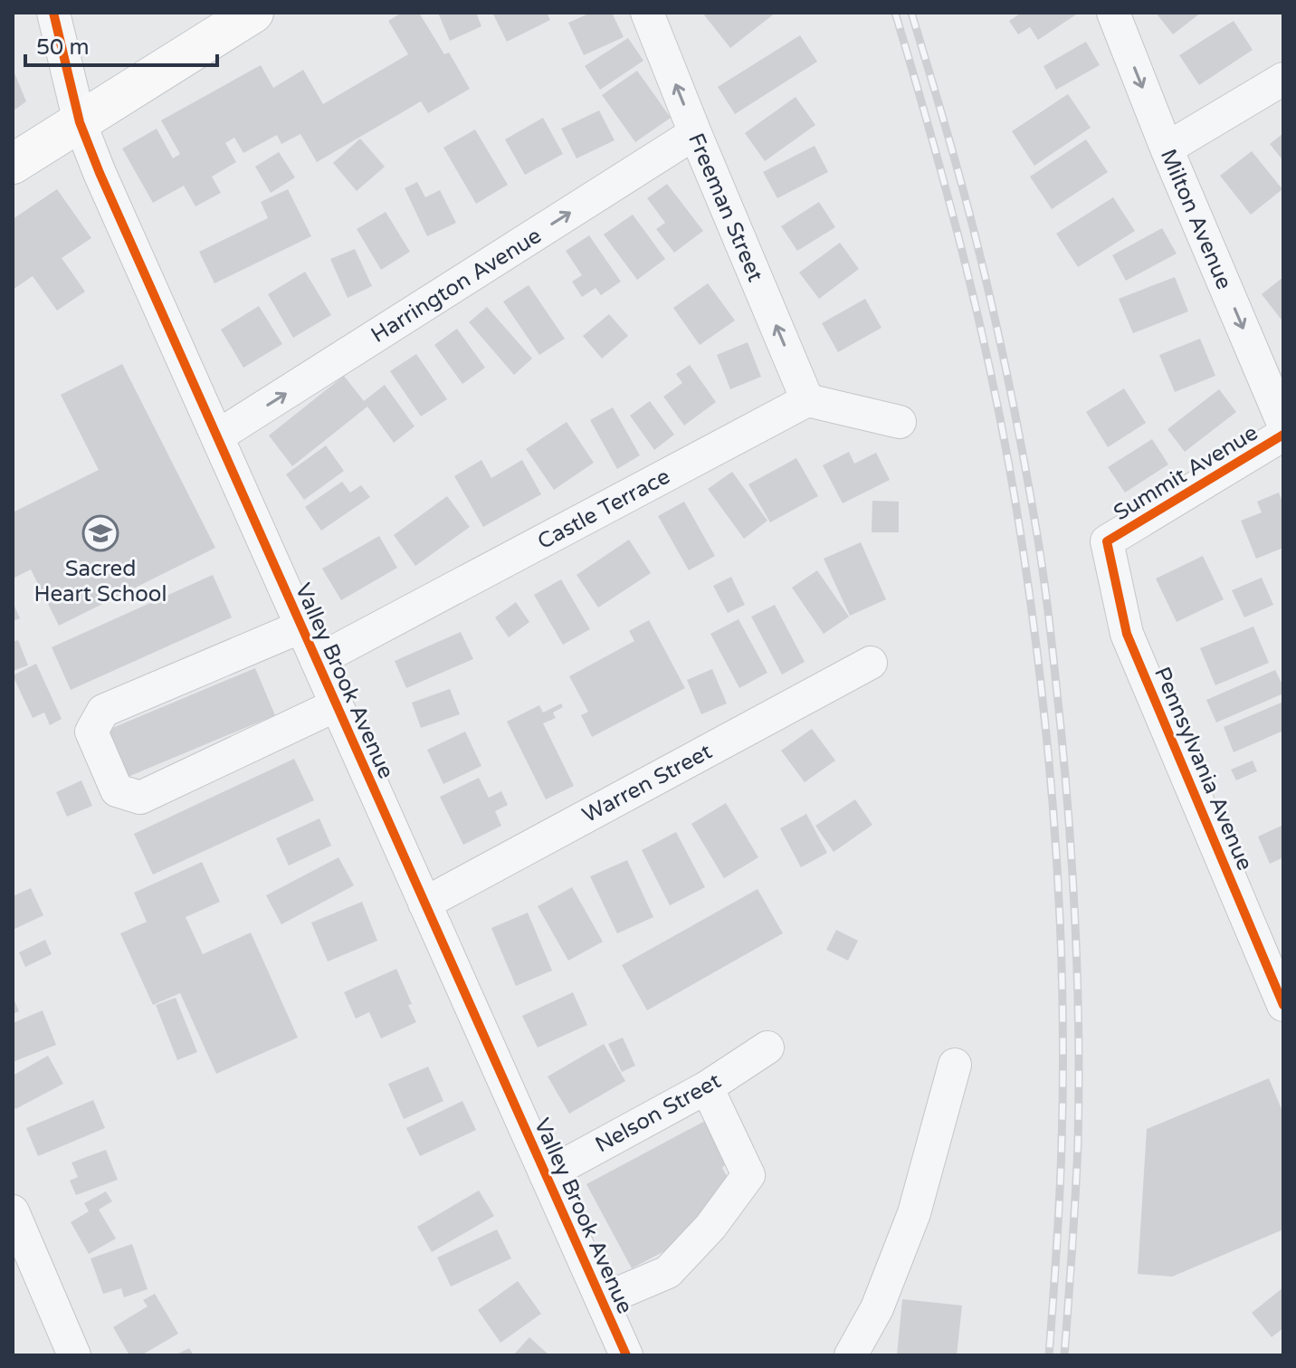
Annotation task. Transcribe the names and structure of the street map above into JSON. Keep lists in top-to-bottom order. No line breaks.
{"streets":{"street":["Freeman Street","Milton Avenue","Harrington Avenue","Summit Avenue","Castle Terrace","Valley Brook Avenue","Pennsylvania Avenue","Warren Street","Nelson Street"]},"crossings":[["Freeman Street","Harrington Avenue"],["Freeman Street","Castle Terrace"],["Harrington Avenue","Valley Brook Avenue"],["Summit Avenue","Pennsylvania Avenue"],["Castle Terrace","Valley Brook Avenue"],["Valley Brook Avenue","Warren Street"],["Valley Brook Avenue","Nelson Street"]],"one_way":["Freeman Street","Milton Avenue","Harrington Avenue"],"places":{"school or university":["Sacred Heart School"]},"scale_bar":"50 m"}
